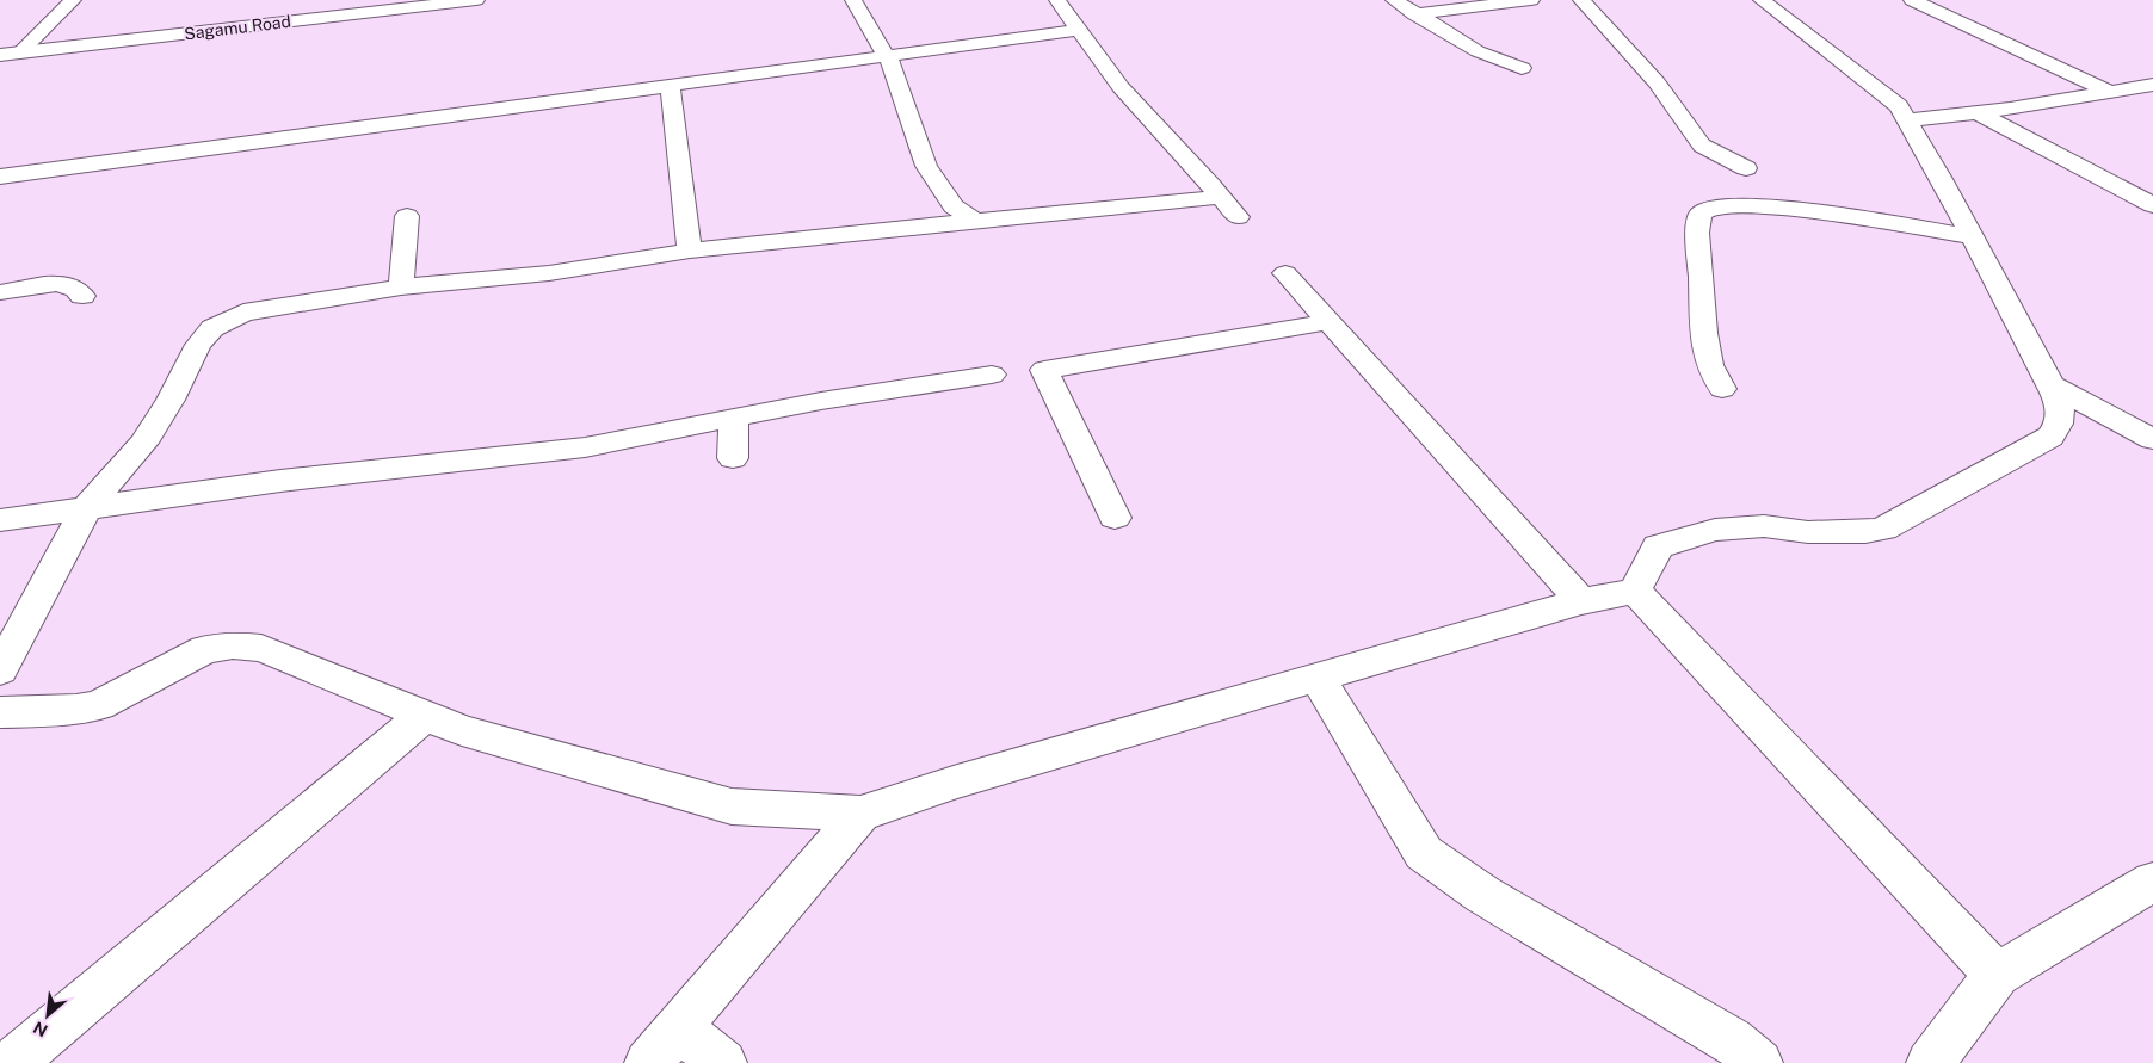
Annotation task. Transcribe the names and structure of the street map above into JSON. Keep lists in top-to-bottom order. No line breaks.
{"streets":{"main road":["Sagamu Road"]},"north":"bottom left"}
